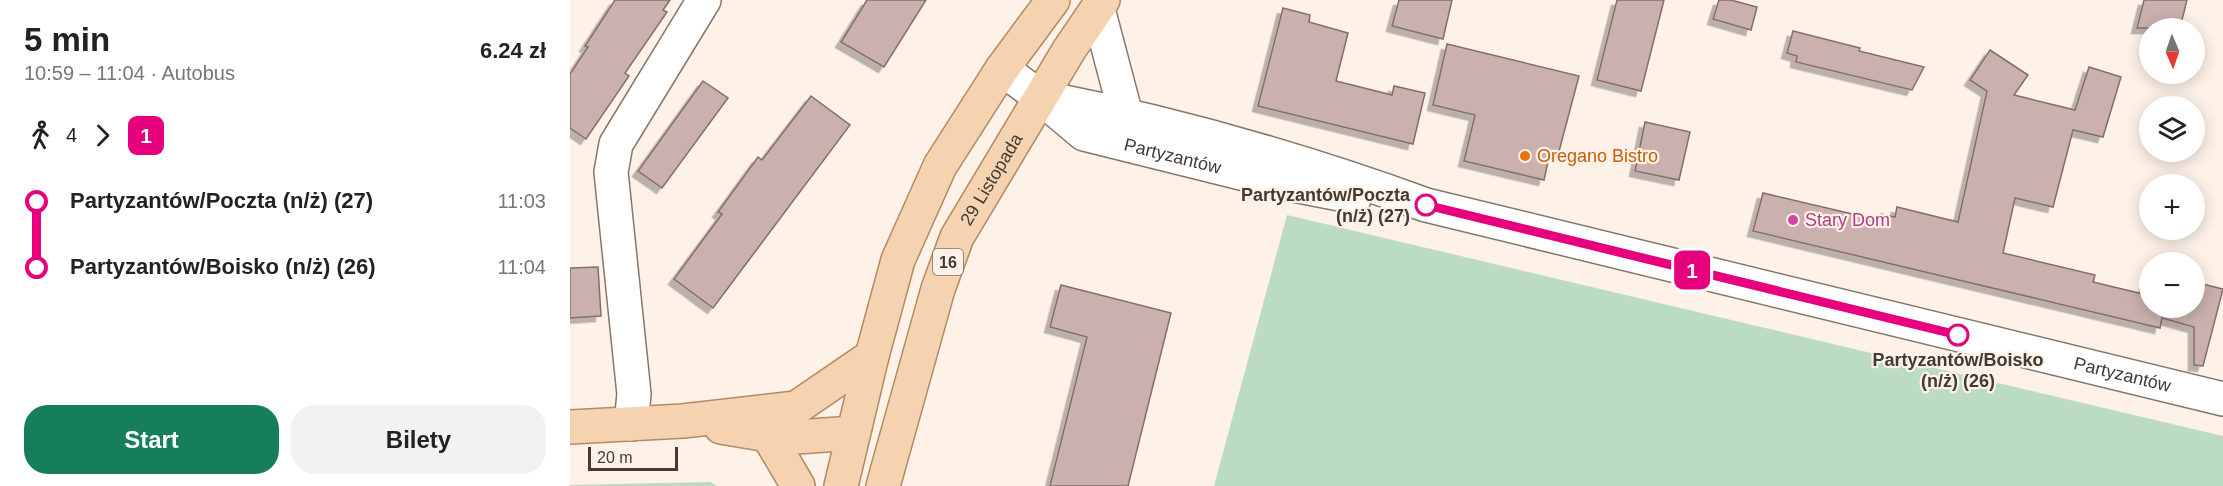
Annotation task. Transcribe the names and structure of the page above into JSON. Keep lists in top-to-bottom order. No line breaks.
{"streets":{"main road":["29 Listopada","16"],"street":["Partyzantów"]},"crossings":[["Partyzantów","29 Listopada"]],"places":["Oregano Bistro","Partyzantów/Poczta (n/ż) (27)","Stary Dom","Partyzantów/Boisko (n/ż) (26)"],"lines":["bus line 1"],"scale_bar":"20 m","north":"bottom","page":{"heading":["5 min","10:59 – 11:04 · Autobus","6.24 zł"],"on_map":"1","map_buttons":["+","−"],"legs":["4","1"],"list":[{"name":"Partyzantów/Poczta (n/ż) (27)","value":"11:03"},{"name":"Partyzantów/Boisko (n/ż) (26)","value":"11:04"}],"buttons":["Start","Bilety"],"scale":"20 m"}}
